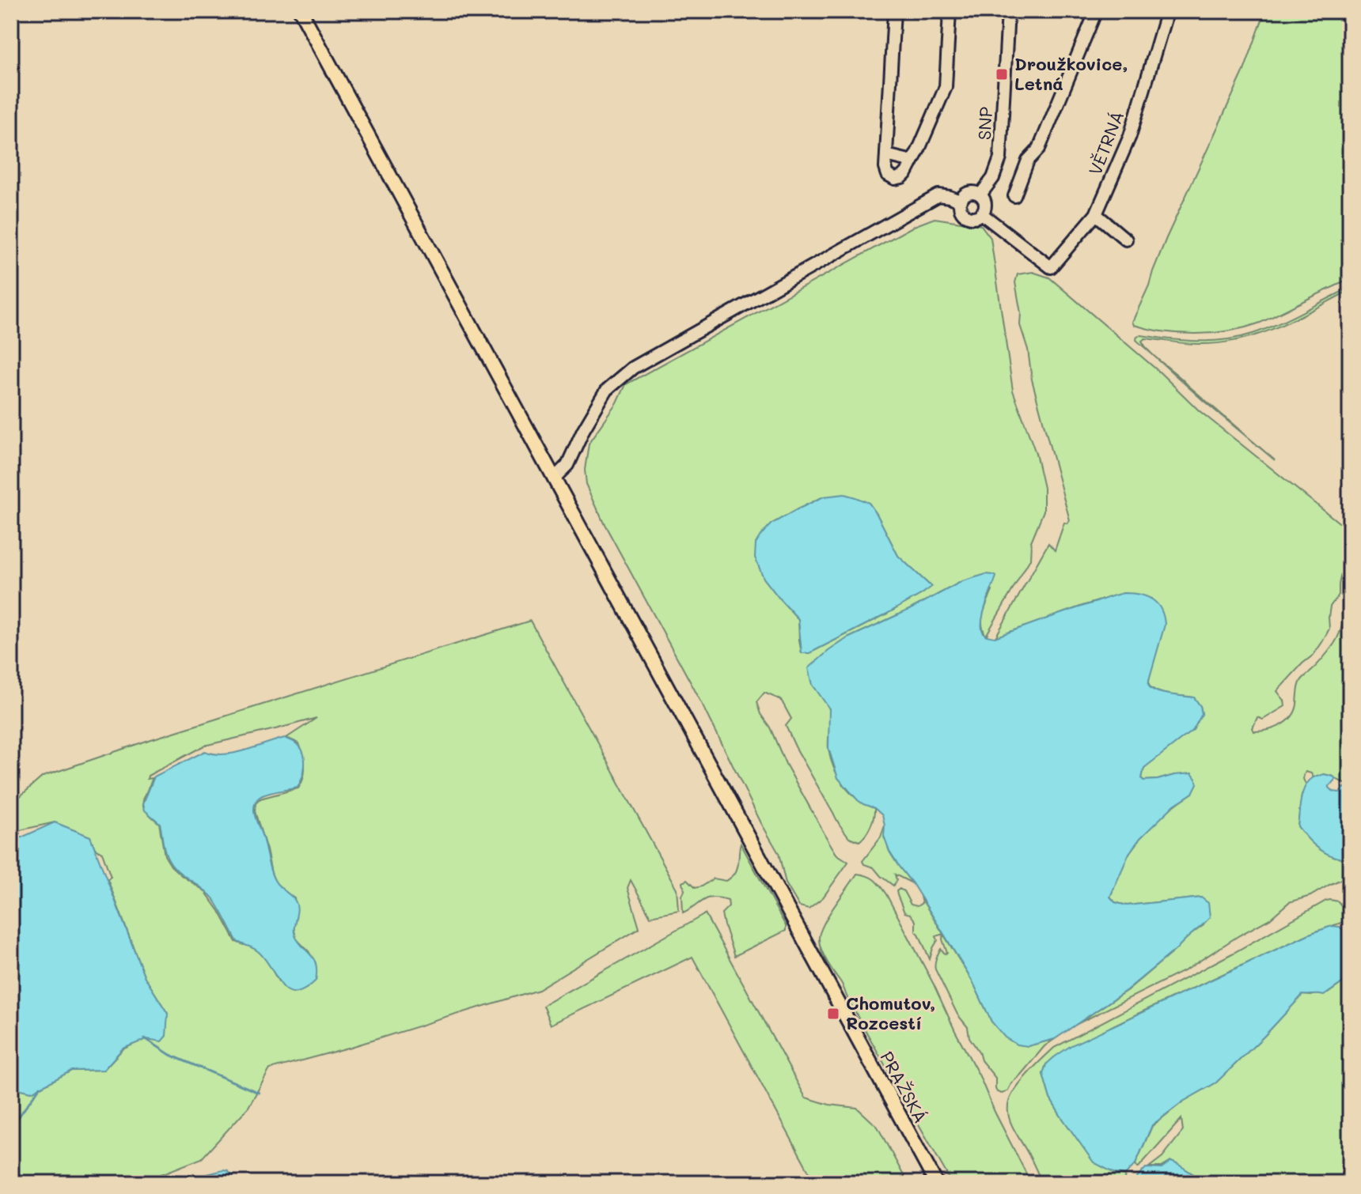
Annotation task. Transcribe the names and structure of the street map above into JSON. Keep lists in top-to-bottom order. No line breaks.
{"streets":{"main road":["PRAŽSKÁ"],"street":["SNP","VĚTRNÁ"]},"crossings":[["SNP","VĚTRNÁ"]],"places":{"transit":["Droužkovice, Letná","Chomutov, Rozcestí"]}}
